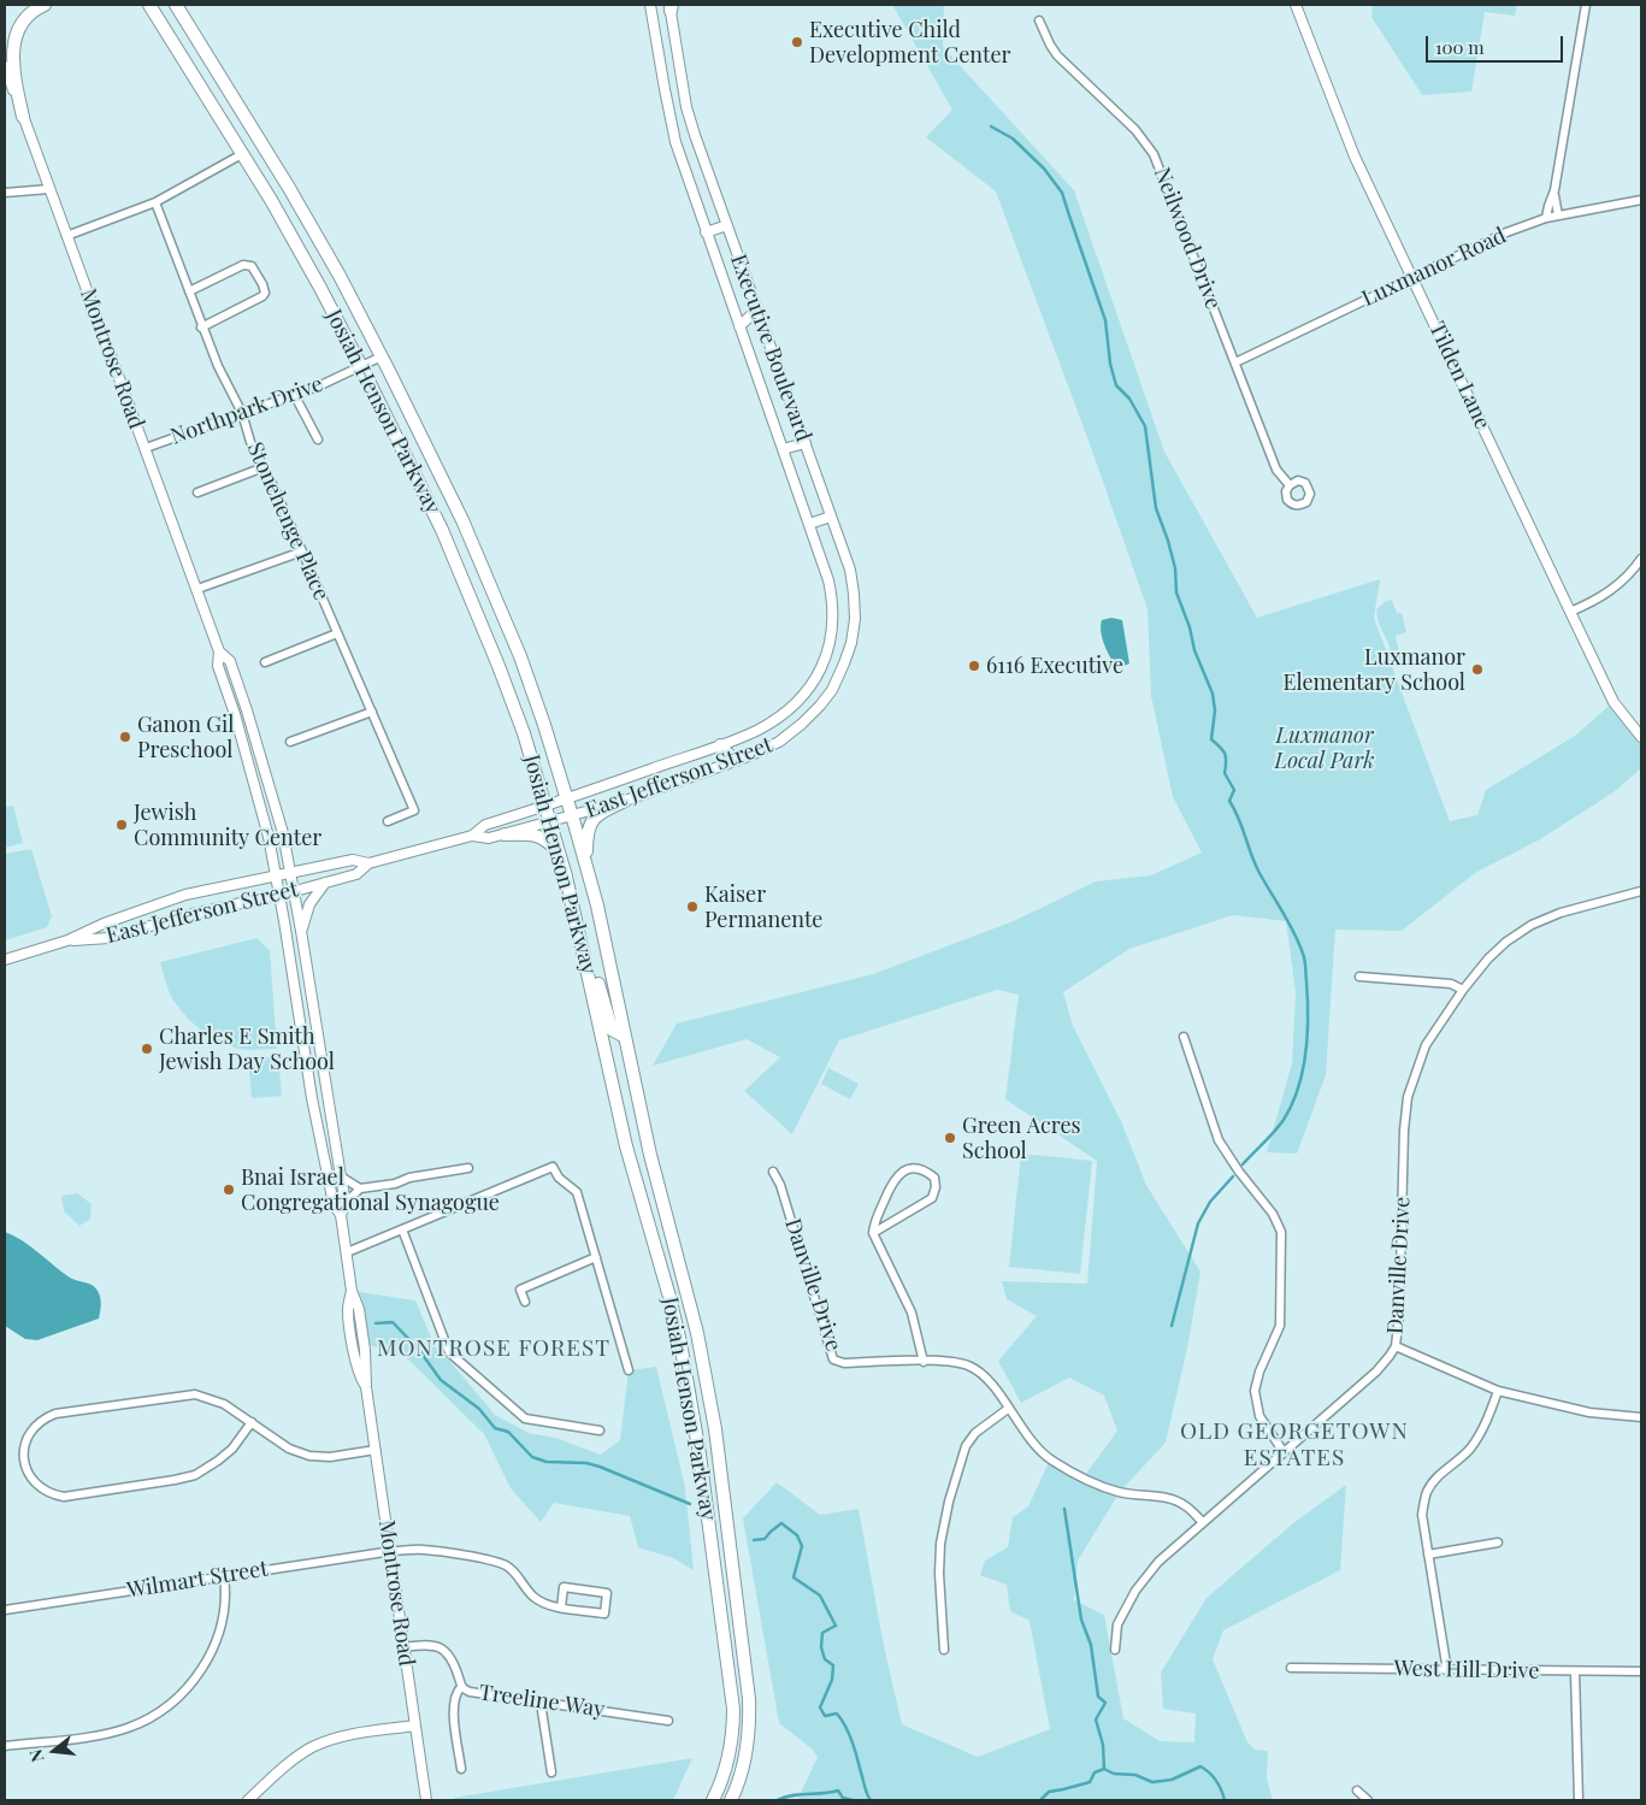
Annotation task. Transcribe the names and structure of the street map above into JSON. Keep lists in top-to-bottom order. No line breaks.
{"streets":{"main road":["Josiah Henson Parkway"],"street":["Neilwood Drive","Luxmanor Road","Executive Boulevard","Montrose Road","Tilden Lane","Northpark Drive","Stonehenge Place","East Jefferson Street","Danville Drive","Wilmart Street","West Hill Drive","Treeline Way"]},"crossings":[["Neilwood Drive","Luxmanor Road"],["Luxmanor Road","Tilden Lane"],["Executive Boulevard","East Jefferson Street"],["Montrose Road","Northpark Drive"],["Montrose Road","East Jefferson Street"],["Montrose Road","Wilmart Street"],["Montrose Road","Treeline Way"],["Northpark Drive","Josiah Henson Parkway"],["Northpark Drive","Stonehenge Place"],["Josiah Henson Parkway","East Jefferson Street"]],"districts":["MONTROSE FOREST","OLD GEORGETOWN ESTATES"],"parks":["Luxmanor Local Park"],"places":["Executive Child Development Center","6116 Executive","Luxmanor Elementary School","Ganon Gil Preschool","Jewish Community Center","Kaiser Permanente","Charles E Smith Jewish Day School","Green Acres School","Bnai Israel Congregational Synagogue"],"scale_bar":"100 m","north":"left"}
